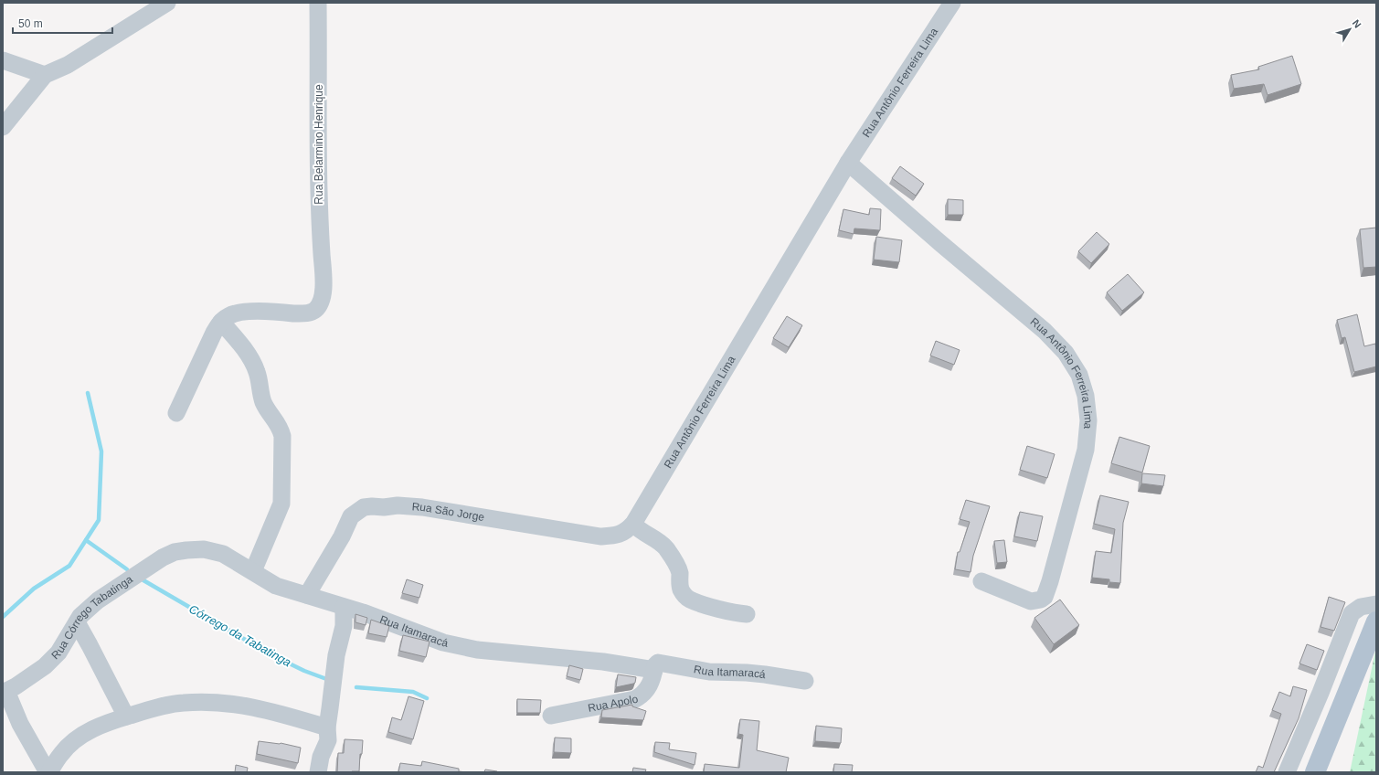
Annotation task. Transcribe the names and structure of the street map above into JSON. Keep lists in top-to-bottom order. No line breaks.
{"streets":{"street":["Rua Antônio Ferreira Lima","Rua Belarmino Henrique","Rua São Jorge","Rua Córrego Tabatinga","Rua Itamaracá","Rua Apolo"]},"crossings":[["Rua Antônio Ferreira Lima","Rua São Jorge"],["Rua São Jorge","Rua Itamaracá"],["Rua Córrego Tabatinga","Rua Itamaracá"],["Rua Itamaracá","Rua Apolo"]],"water":["Córrego da Tabatinga"],"scale_bar":"50 m","north":"top right"}
